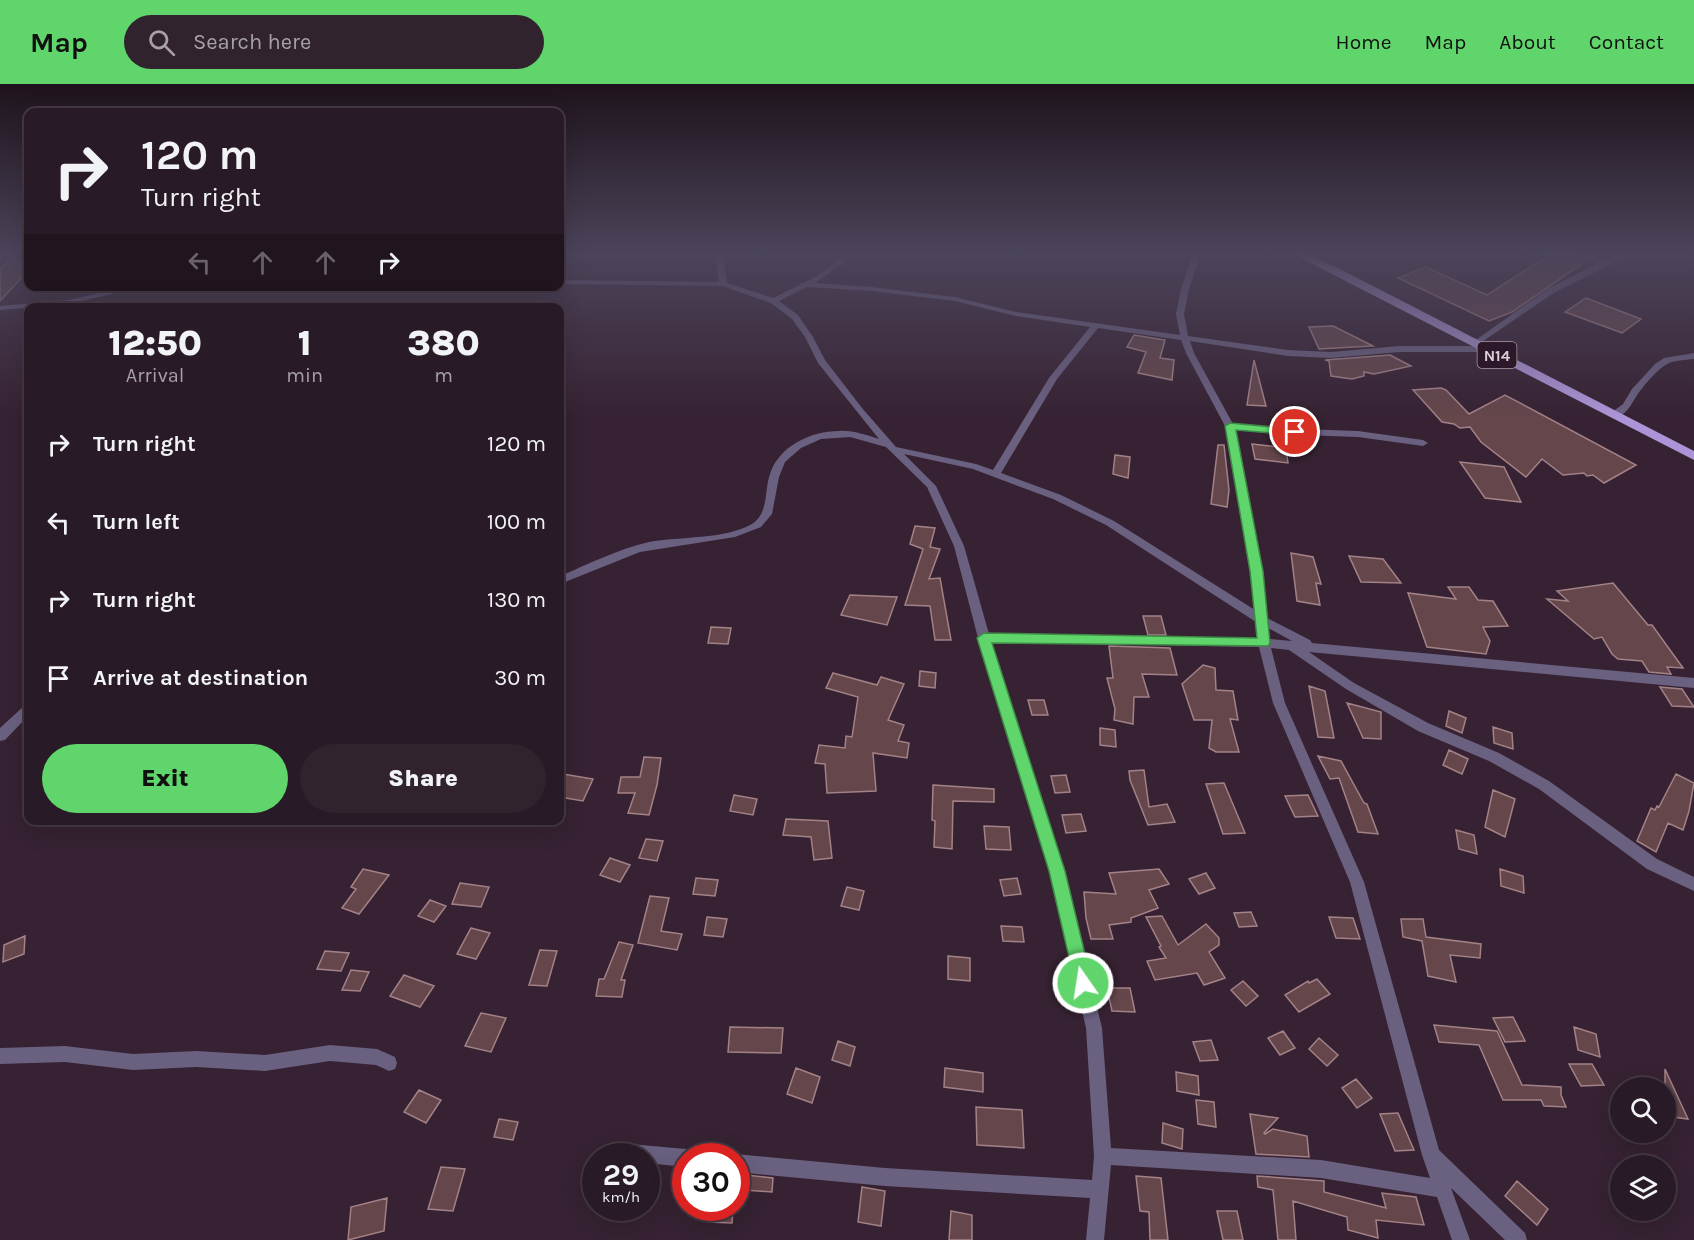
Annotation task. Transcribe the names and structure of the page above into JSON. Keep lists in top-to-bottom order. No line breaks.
{"streets":{"main road":["N14"]},"page":{"header":"Map","search":"Search here","nav":["Home","Map","About","Contact"],"turn":["120 m","Turn right"],"eta":["12:50","Arrival","1","min","380","m"],"list":[{"name":"Turn right","value":"120 m"},{"name":"Turn left","value":"100 m"},{"name":"Turn right","value":"130 m"},{"name":"Arrive at destination","value":"30 m"}],"buttons":["Exit","Share"],"speed":"29 km/h","limit":"30"}}
